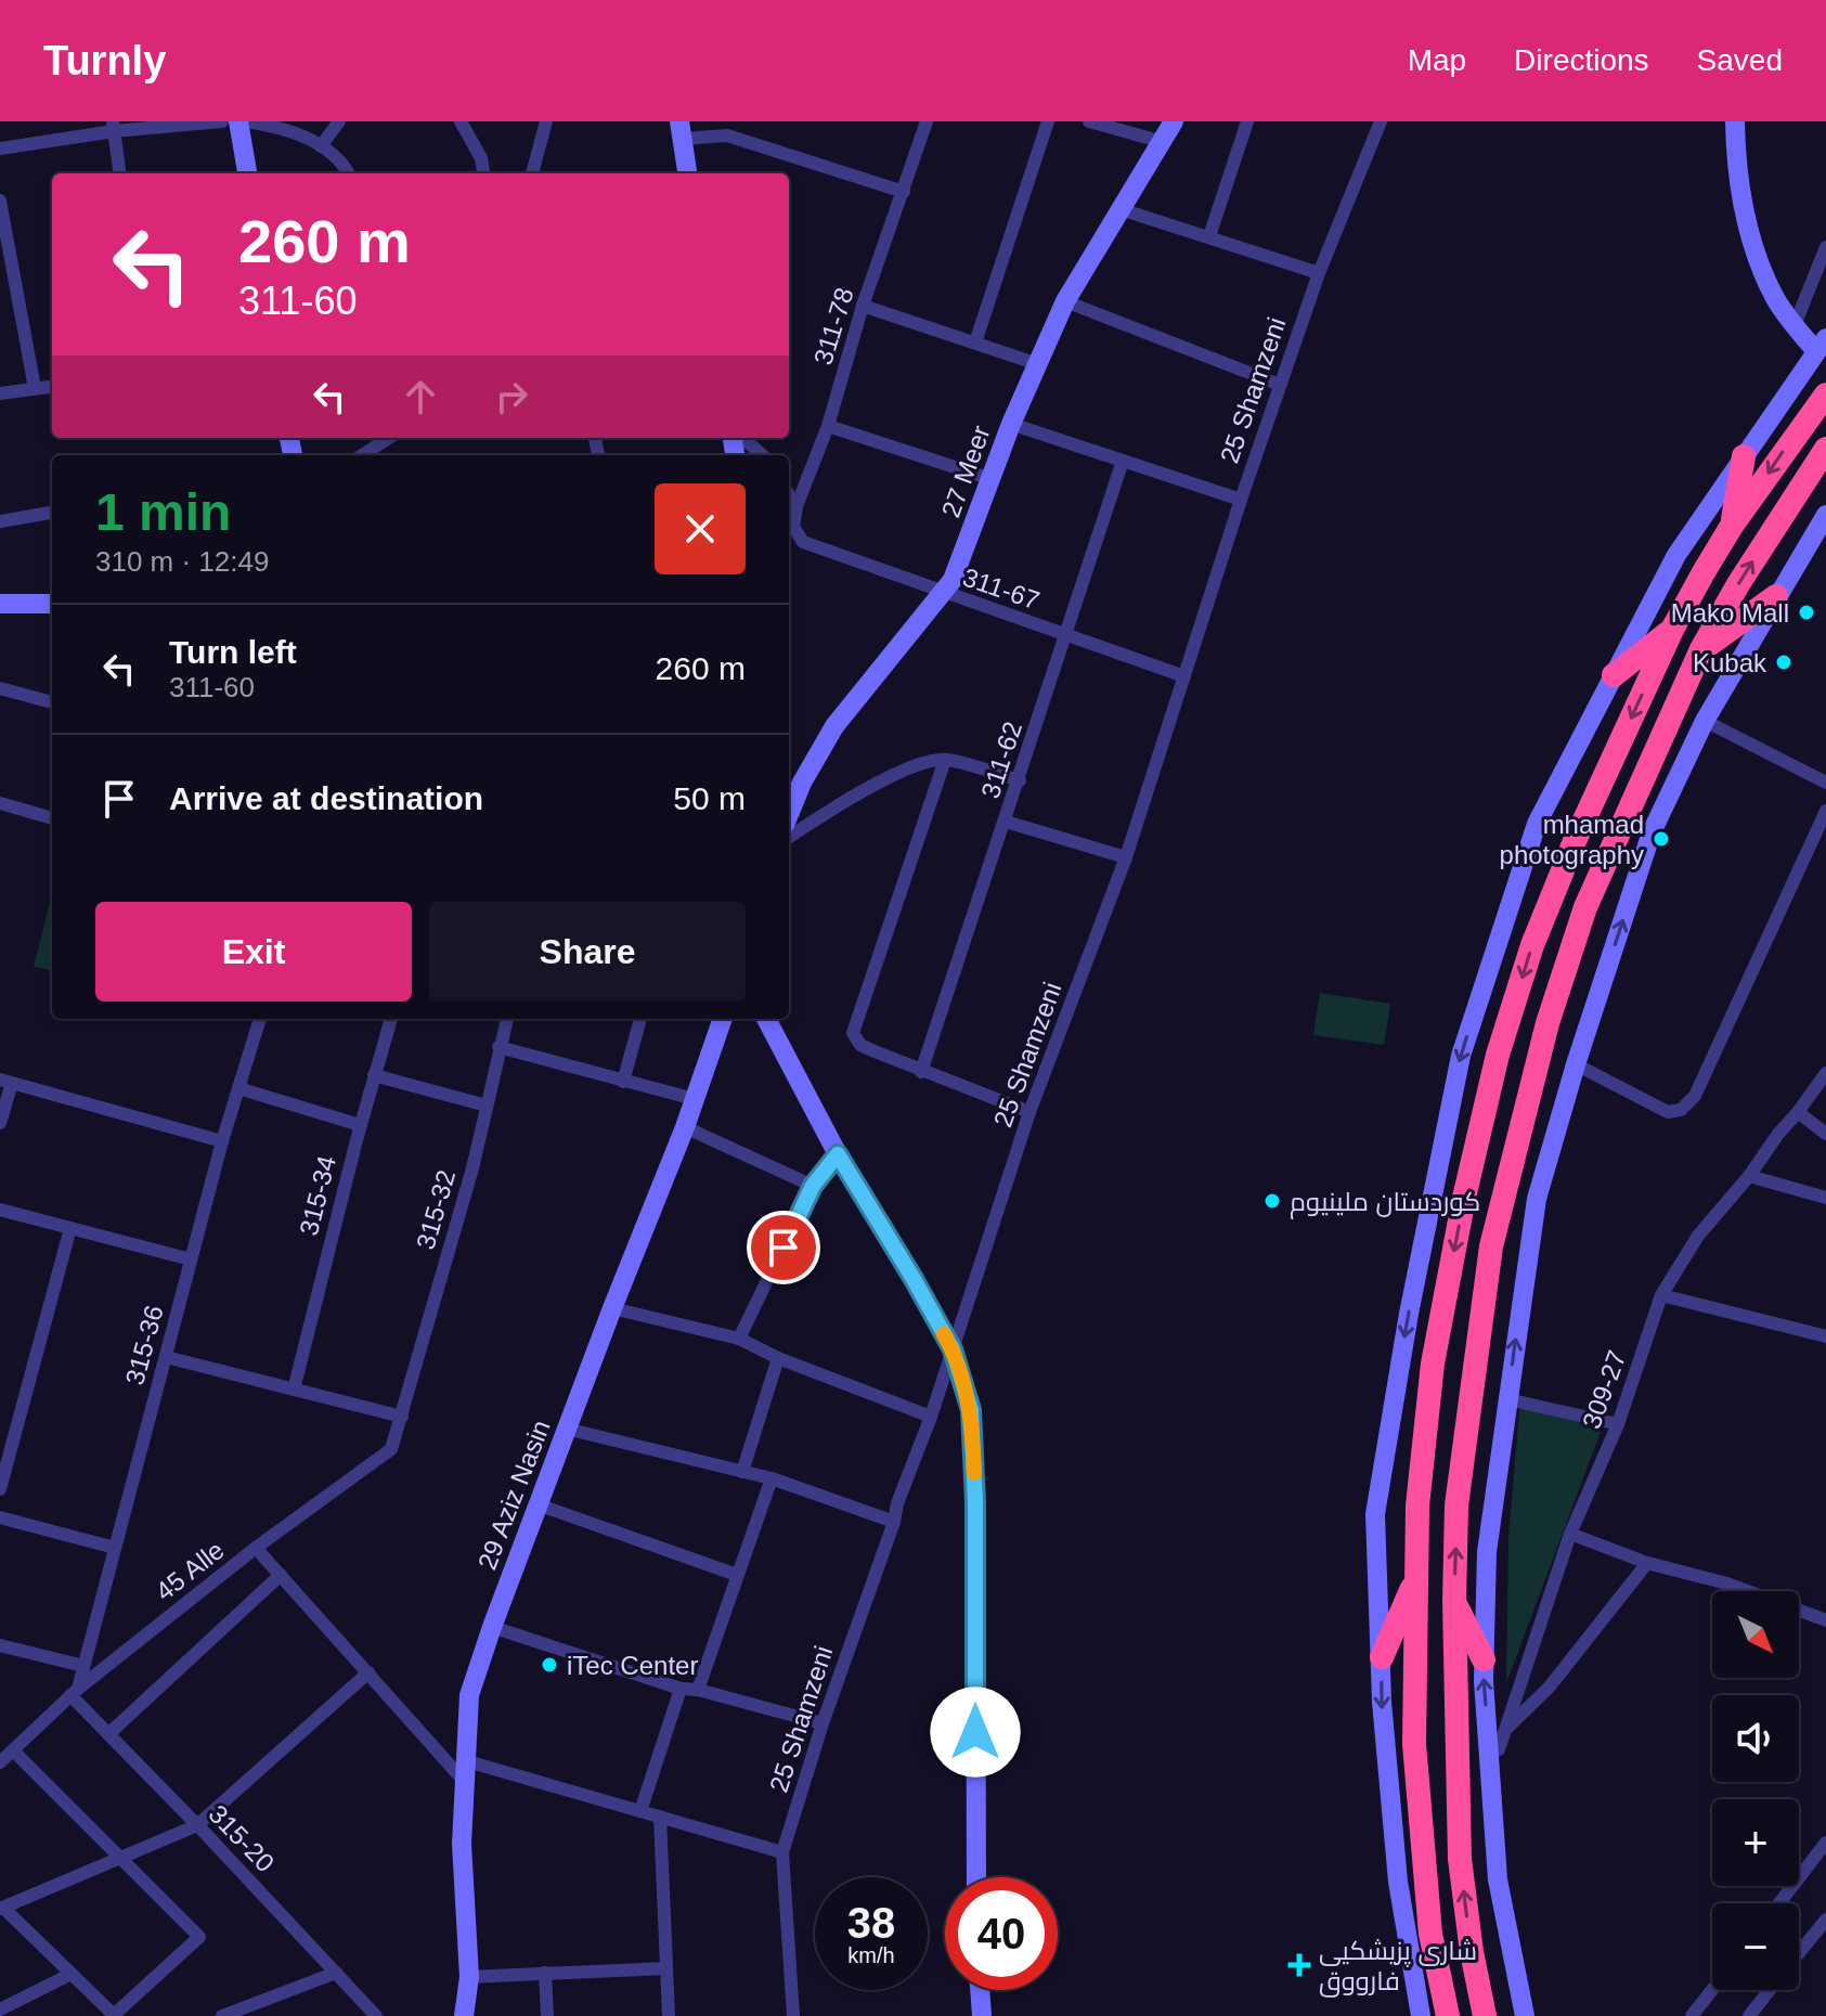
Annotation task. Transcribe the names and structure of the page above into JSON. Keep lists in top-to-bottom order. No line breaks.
{"streets":{"street":["311-78","25 Shamzeni","27 Meer","311-67","311-62","315-34","315-32","315-36","309-27","29 Aziz Nasin","45 Alle","315-20"]},"crossings":[["311-78","311-67"],["25 Shamzeni","311-67"],["27 Meer","311-67"],["311-67","311-62"],["315-32","45 Alle"],["315-36","45 Alle"],["315-36","315-20"],["45 Alle","315-20"]],"places":{"other":["Mako Mall","Kubak","mhamad photography","کوردستان ملینیوم","iTec Center"],"health":["شاری پزیشکیی فارووق"]},"north":"bottom right","page":{"header":"Turnly","nav":["Map","Directions","Saved"],"turn":["260 m","311-60"],"heading":["1 min","310 m · 12:49"],"list":[{"name":"Turn left","note":"311-60","value":"260 m"},{"name":"Arrive at destination","value":"50 m"}],"buttons":["Exit","Share"],"map_buttons":["+","−"],"speed":"38 km/h","limit":"40"}}
